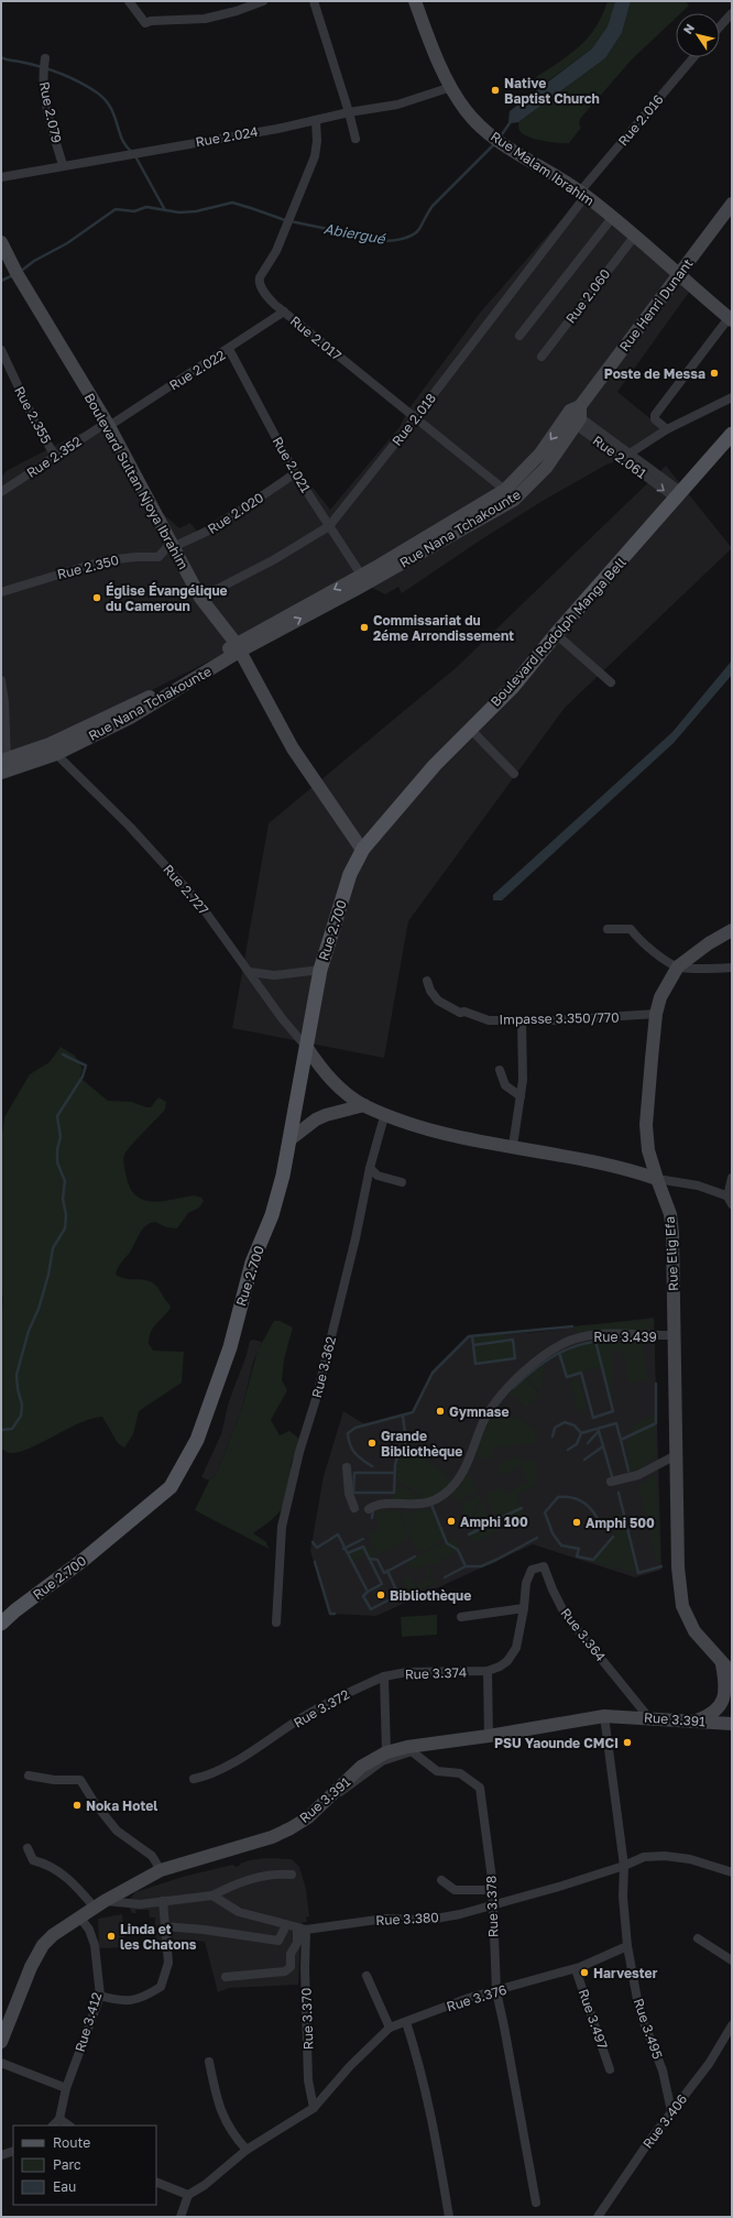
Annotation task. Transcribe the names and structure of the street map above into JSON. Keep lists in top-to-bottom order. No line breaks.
{"streets":{"main road":["Rue Malam Ibrahim","Rue Henri Dunant","Boulevard Sultan Njoya Ibrahim","Rue Nana Tchakounte","Boulevard Rodolph Manga Bell","Rue 2.700","Rue Elig Efa","Rue 3.391"],"street":["Rue 2.079","Rue 2.016","Rue 2.024","Rue 2.060","Rue 2.017","Rue 2.022","Rue 2.355","Rue 2.018","Rue 2.352","Rue 2.061","Rue 2.021","Rue 2.020","Rue 2.350","Rue 2.727","Impasse 3.350/770","Rue 3.439","Rue 3.362","Rue 3.364","Rue 3.374","Rue 3.372","Rue 3.378","Rue 3.380","Rue 3.376","Rue 3.370","Rue 3.497","Rue 3.412","Rue 3.495","Rue 3.406"]},"crossings":[["Rue 2.079","Rue 2.024"],["Rue 2.016","Rue Malam Ibrahim"],["Rue 2.016","Rue 2.018"],["Rue 2.024","Rue Malam Ibrahim"],["Rue 2.024","Rue 2.017"],["Rue Malam Ibrahim","Rue 2.060"],["Rue Malam Ibrahim","Rue Henri Dunant"],["Rue Malam Ibrahim","Rue 2.018"],["Rue Henri Dunant","Rue 2.061"],["Rue Henri Dunant","Rue Nana Tchakounte"],["Rue 2.017","Rue 2.022"],["Rue 2.017","Rue 2.018"],["Rue 2.017","Rue Nana Tchakounte"],["Rue 2.022","Rue 2.352"],["Rue 2.022","Rue 2.021"],["Rue 2.022","Boulevard Sultan Njoya Ibrahim"],["Rue 2.355","Rue 2.352"],["Rue 2.018","Rue 2.021"],["Rue 2.018","Boulevard Sultan Njoya Ibrahim"],["Rue 2.352","Boulevard Sultan Njoya Ibrahim"],["Rue 2.061","Rue Nana Tchakounte"],["Rue 2.061","Boulevard Rodolph Manga Bell"],["Rue 2.021","Rue 2.020"],["Rue 2.021","Rue Nana Tchakounte"],["Boulevard Sultan Njoya Ibrahim","Rue 2.020"],["Boulevard Sultan Njoya Ibrahim","Rue Nana Tchakounte"],["Boulevard Sultan Njoya Ibrahim","Rue 2.350"],["Boulevard Sultan Njoya Ibrahim","Boulevard Rodolph Manga Bell"],["Boulevard Sultan Njoya Ibrahim","Rue 2.700"],["Rue 2.020","Rue 2.350"],["Rue Nana Tchakounte","Rue 2.727"],["Boulevard Rodolph Manga Bell","Rue 2.700"],["Rue 2.727","Rue 2.700"],["Impasse 3.350/770","Rue Elig Efa"],["Rue Elig Efa","Rue 3.439"],["Rue 3.364","Rue 3.374"],["Rue 3.364","Rue 3.391"],["Rue 3.374","Rue 3.372"],["Rue 3.391","Rue 3.378"],["Rue 3.391","Rue 3.412"],["Rue 3.378","Rue 3.380"],["Rue 3.378","Rue 3.376"],["Rue 3.380","Rue 3.370"],["Rue 3.376","Rue 3.370"],["Rue 3.376","Rue 3.497"],["Rue 3.376","Rue 3.495"],["Rue 3.495","Rue 3.406"]],"water":["Abiergué"],"places":["Native Baptist Church","Poste de Messa","Église Évangélique du Cameroun","Commissariat du 2éme Arrondissement","Gymnase","Grande Bibliothèque","Amphi 100","Amphi 500","Bibliothèque","PSU Yaounde CMCI","Noka Hotel","Linda et les Chatons","Harvester"],"legend":["Route","Parc","Eau"],"north":"top left"}
